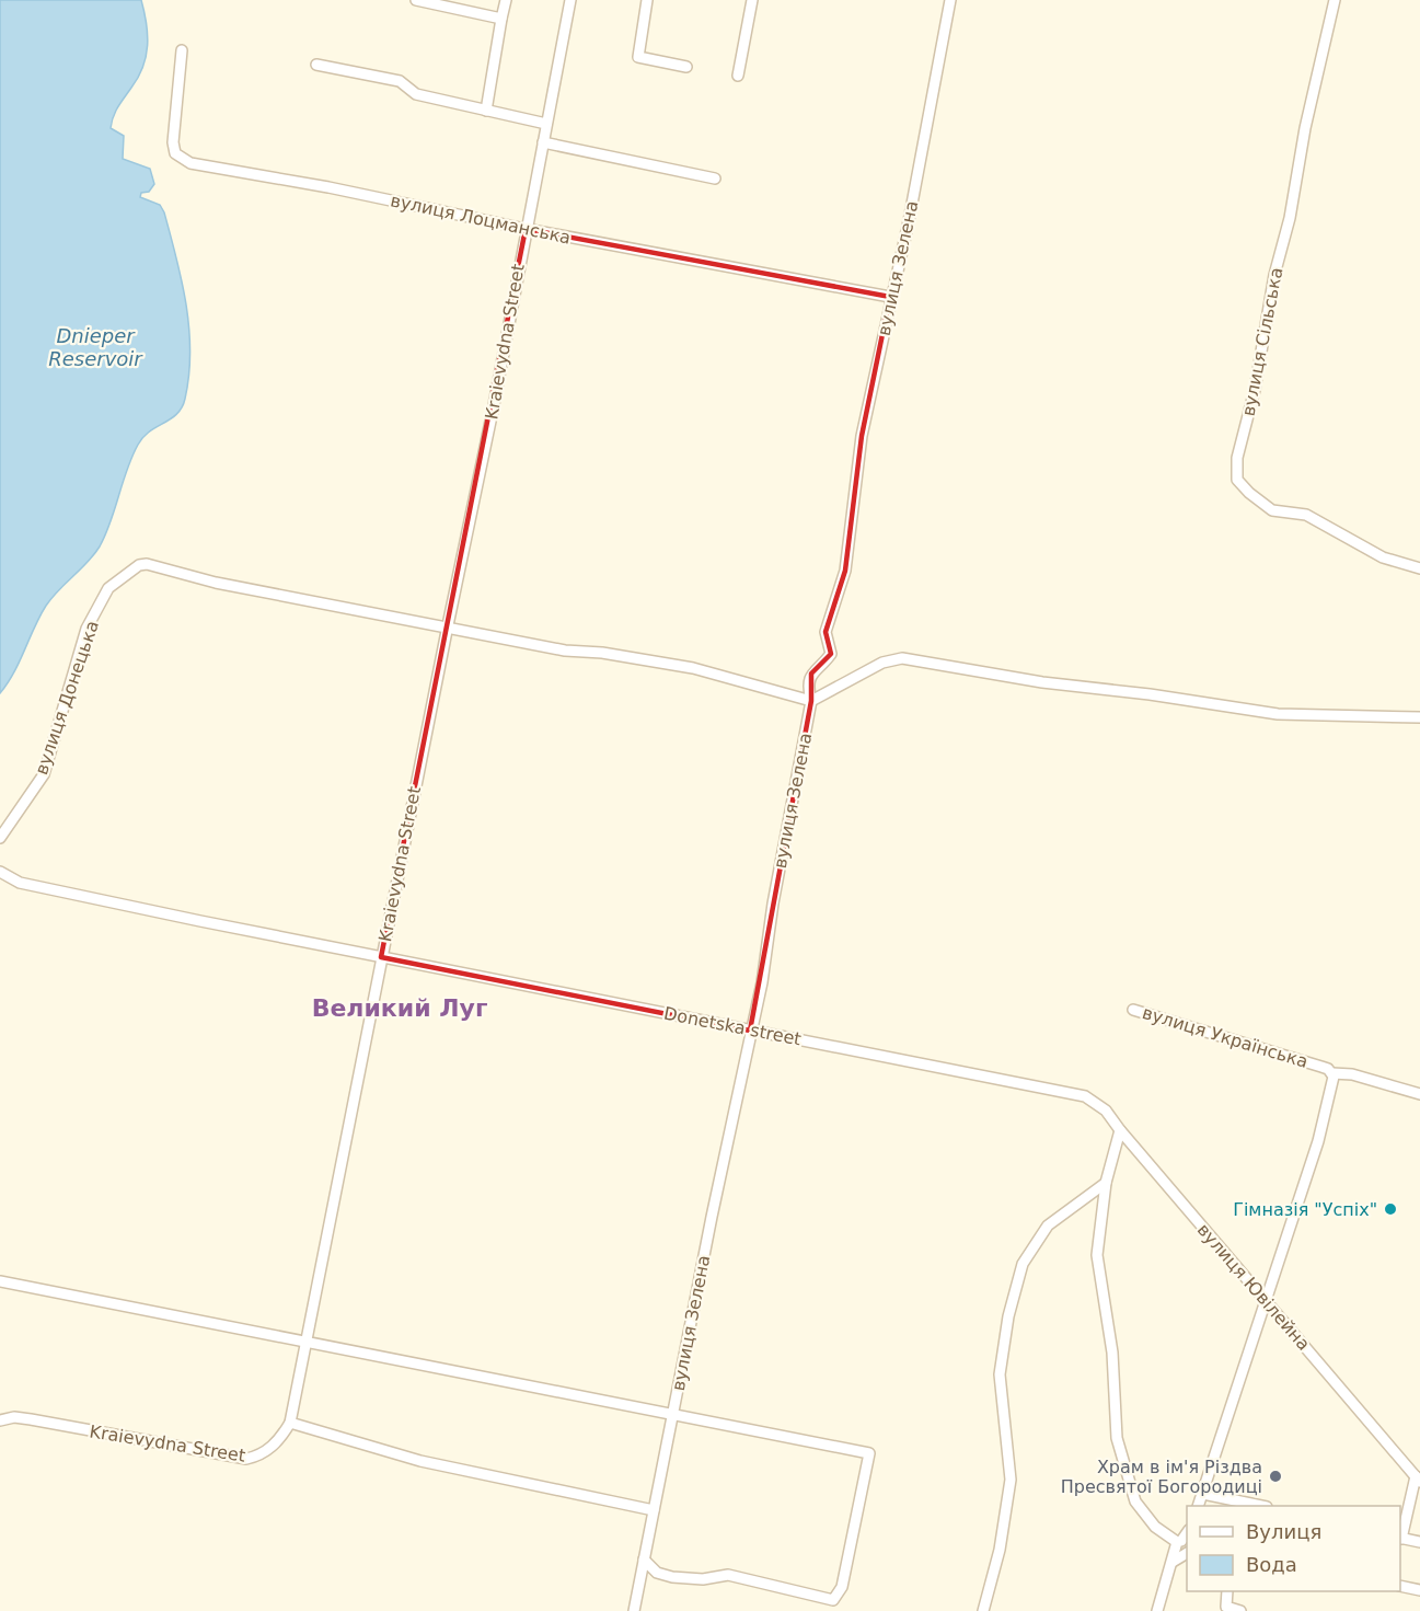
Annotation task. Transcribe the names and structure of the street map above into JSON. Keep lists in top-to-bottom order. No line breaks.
{"streets":{"street":["вулиця Лоцманська","вулиця Зелена","Kraievydna Street","вулиця Сільська","вулиця Донецька","Donetska street","вулиця Українська","вулиця Ювілейна"]},"crossings":[["вулиця Лоцманська","вулиця Зелена"],["вулиця Лоцманська","Kraievydna Street"],["вулиця Зелена","вулиця Донецька"],["вулиця Зелена","Donetska street"],["Kraievydna Street","вулиця Донецька"],["Kraievydna Street","Donetska street"],["Donetska street","вулиця Ювілейна"],["вулиця Українська","вулиця Ювілейна"]],"districts":["Великий Луг"],"water":["Dnieper Reservoir"],"places":["Гімназія \"Успіх\"","Храм в ім'я Різдва Пресвятої Богородиці"],"legend":["Вулиця","Вода"]}
